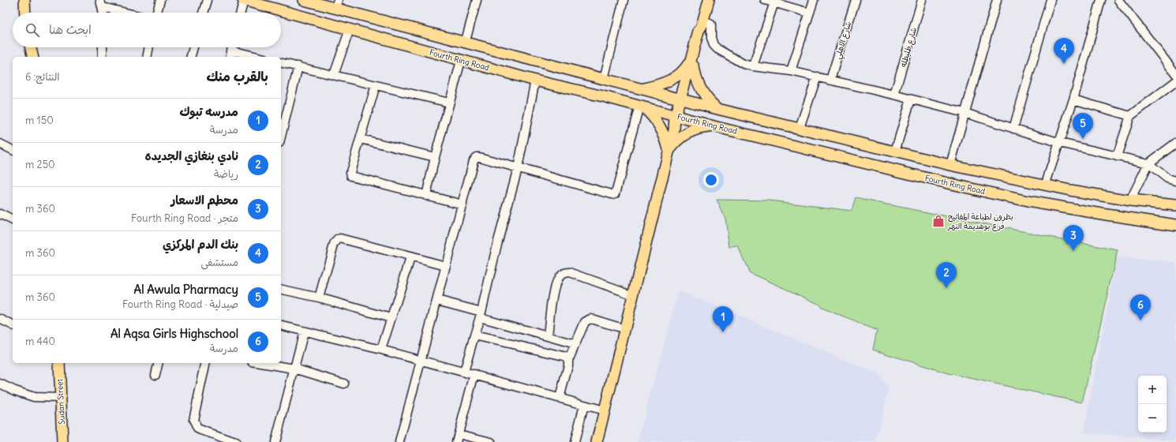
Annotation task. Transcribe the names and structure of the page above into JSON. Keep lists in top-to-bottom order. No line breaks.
{"streets":{"main road":["Fourth Ring Road","Sudan Street"],"street":["شارع الاهلي","شارع طليطله"]},"places":{"shop":["بطرون لطباعة المفاتيح فرع بوهديمة النهر"]},"page":{"search":"ابحث هنا","pins":["4","5","3","2","6","1"],"heading":["بالقرب منك","النتائج: 6"],"list":[{"mark":"1","name":"مدرسه تبوك","note":"مدرسة","value":"150 m"},{"mark":"2","name":"نادي بنغازي الجديده","note":"رياضة","value":"250 m"},{"mark":"3","name":"محطم الاسعار","note":"متجر · Fourth Ring Road","value":"360 m"},{"mark":"4","name":"بنك الدم المركزي","note":"مستشفى","value":"360 m"},{"mark":"5","name":"Al Awula Pharmacy","note":"صيدلية · Fourth Ring Road","value":"360 m"},{"mark":"6","name":"Al Aqsa Girls Highschool","note":"مدرسة","value":"440 m"}],"map_buttons":["+","−"]}}
